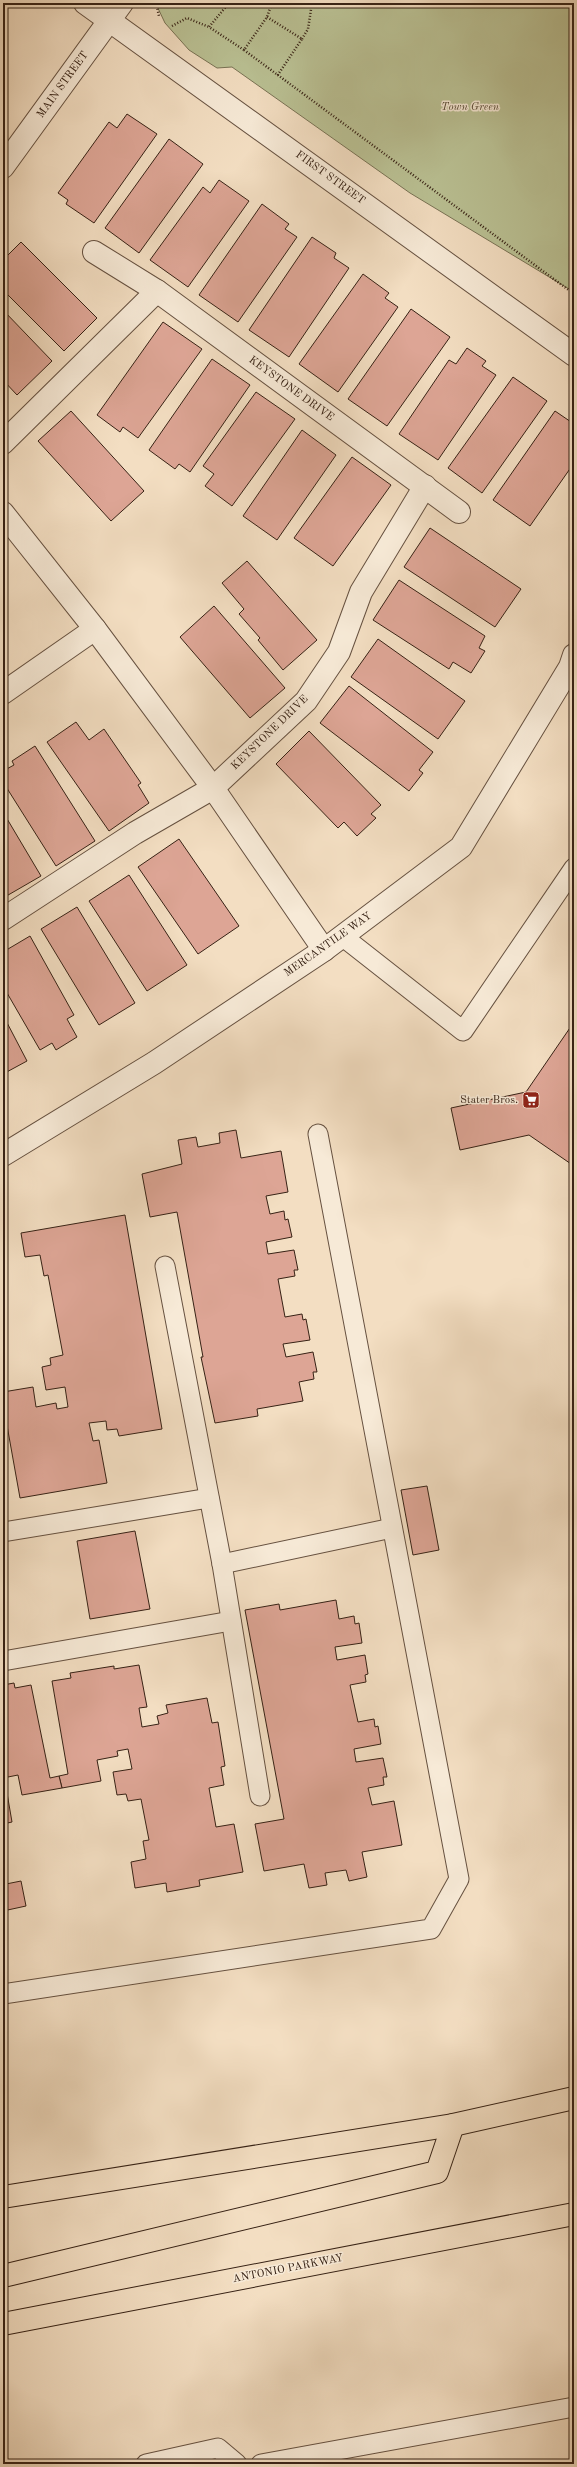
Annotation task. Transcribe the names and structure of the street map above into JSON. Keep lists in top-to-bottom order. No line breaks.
{"streets":{"main road":["ANTONIO PARKWAY"],"street":["MAIN STREET","FIRST STREET","KEYSTONE DRIVE","MERCANTILE WAY"]},"crossings":[["MAIN STREET","FIRST STREET"]],"parks":["Town Green"],"places":{"supermarket":["Stater Bros."]}}
